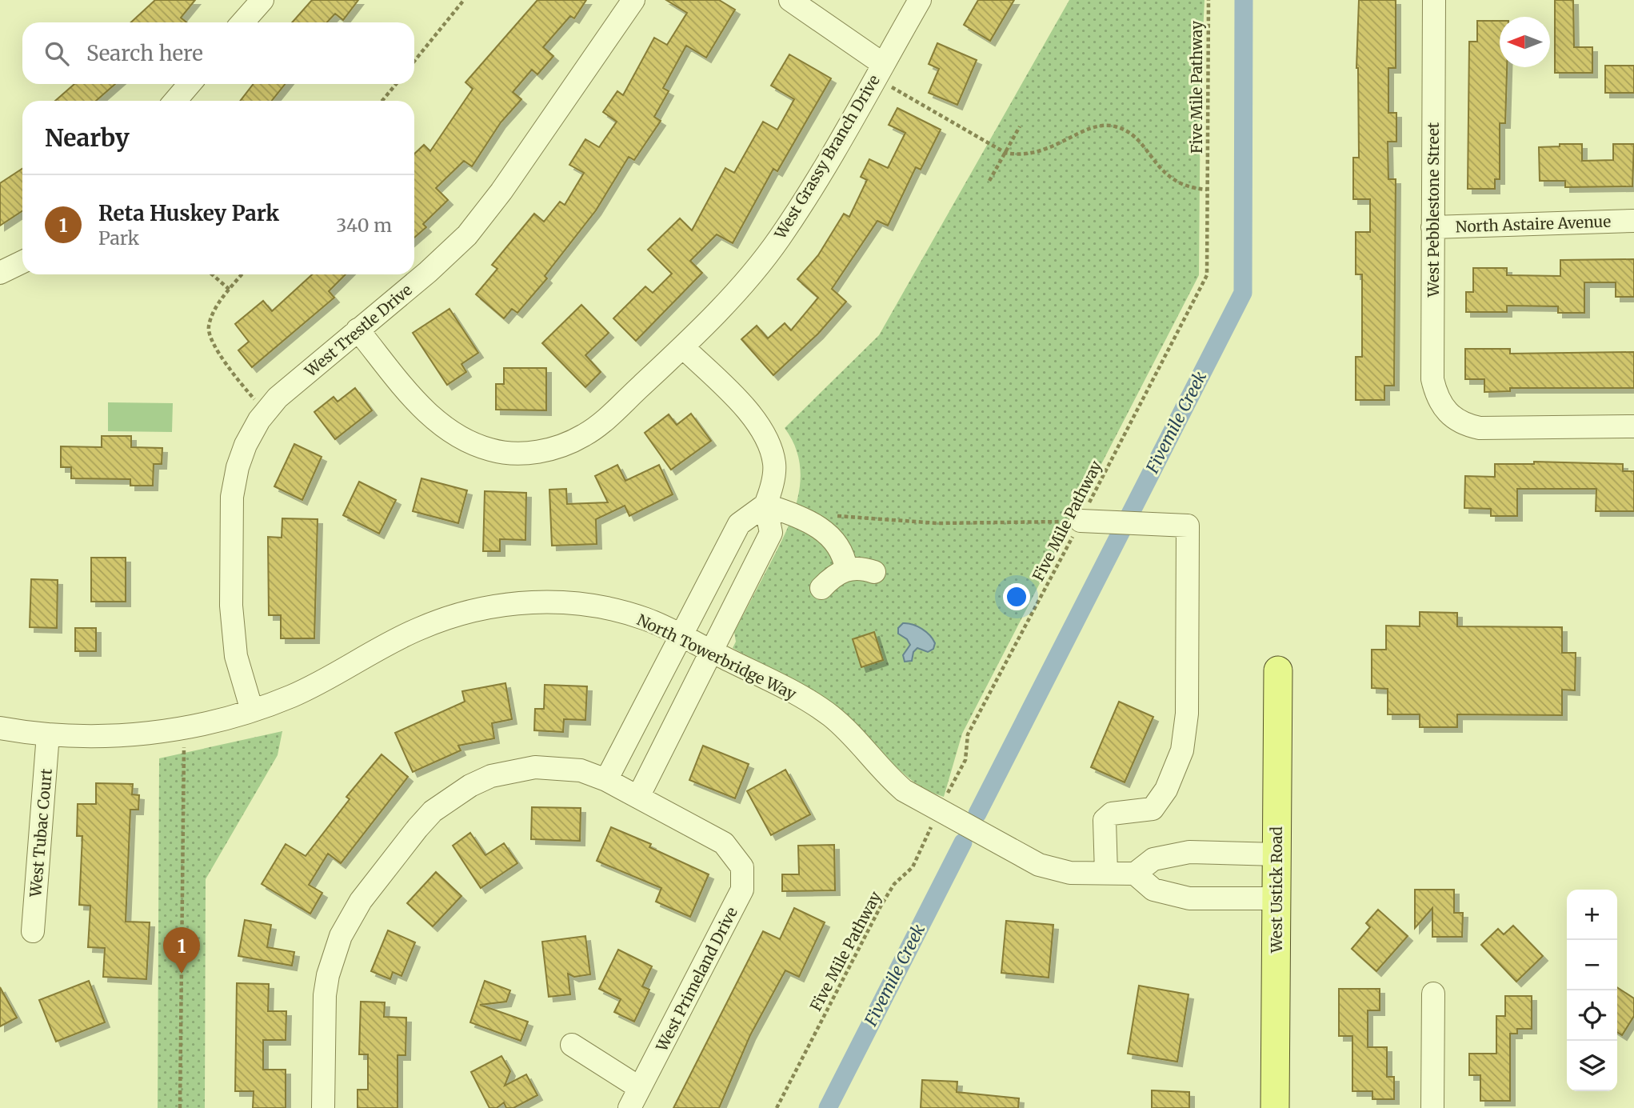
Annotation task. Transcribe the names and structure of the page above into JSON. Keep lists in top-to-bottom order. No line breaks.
{"streets":{"main road":["West Ustick Road"],"street":["West Grassy Branch Drive","West Pebblestone Street","North Astaire Avenue","West Trestle Drive","North Towerbridge Way","West Tubac Court","West Primeland Drive"],"path":["Five Mile Pathway"]},"crossings":[["Five Mile Pathway","North Towerbridge Way"],["West Grassy Branch Drive","West Trestle Drive"],["West Pebblestone Street","North Astaire Avenue"],["West Trestle Drive","North Towerbridge Way"],["North Towerbridge Way","West Tubac Court"]],"water":["Fivemile Creek"],"north":"left","page":{"search":"Search here","heading":"Nearby","list":[{"mark":"1","name":"Reta Huskey Park","note":"Park","value":"340 m"}],"map_buttons":["+","−"],"pins":"1"}}
